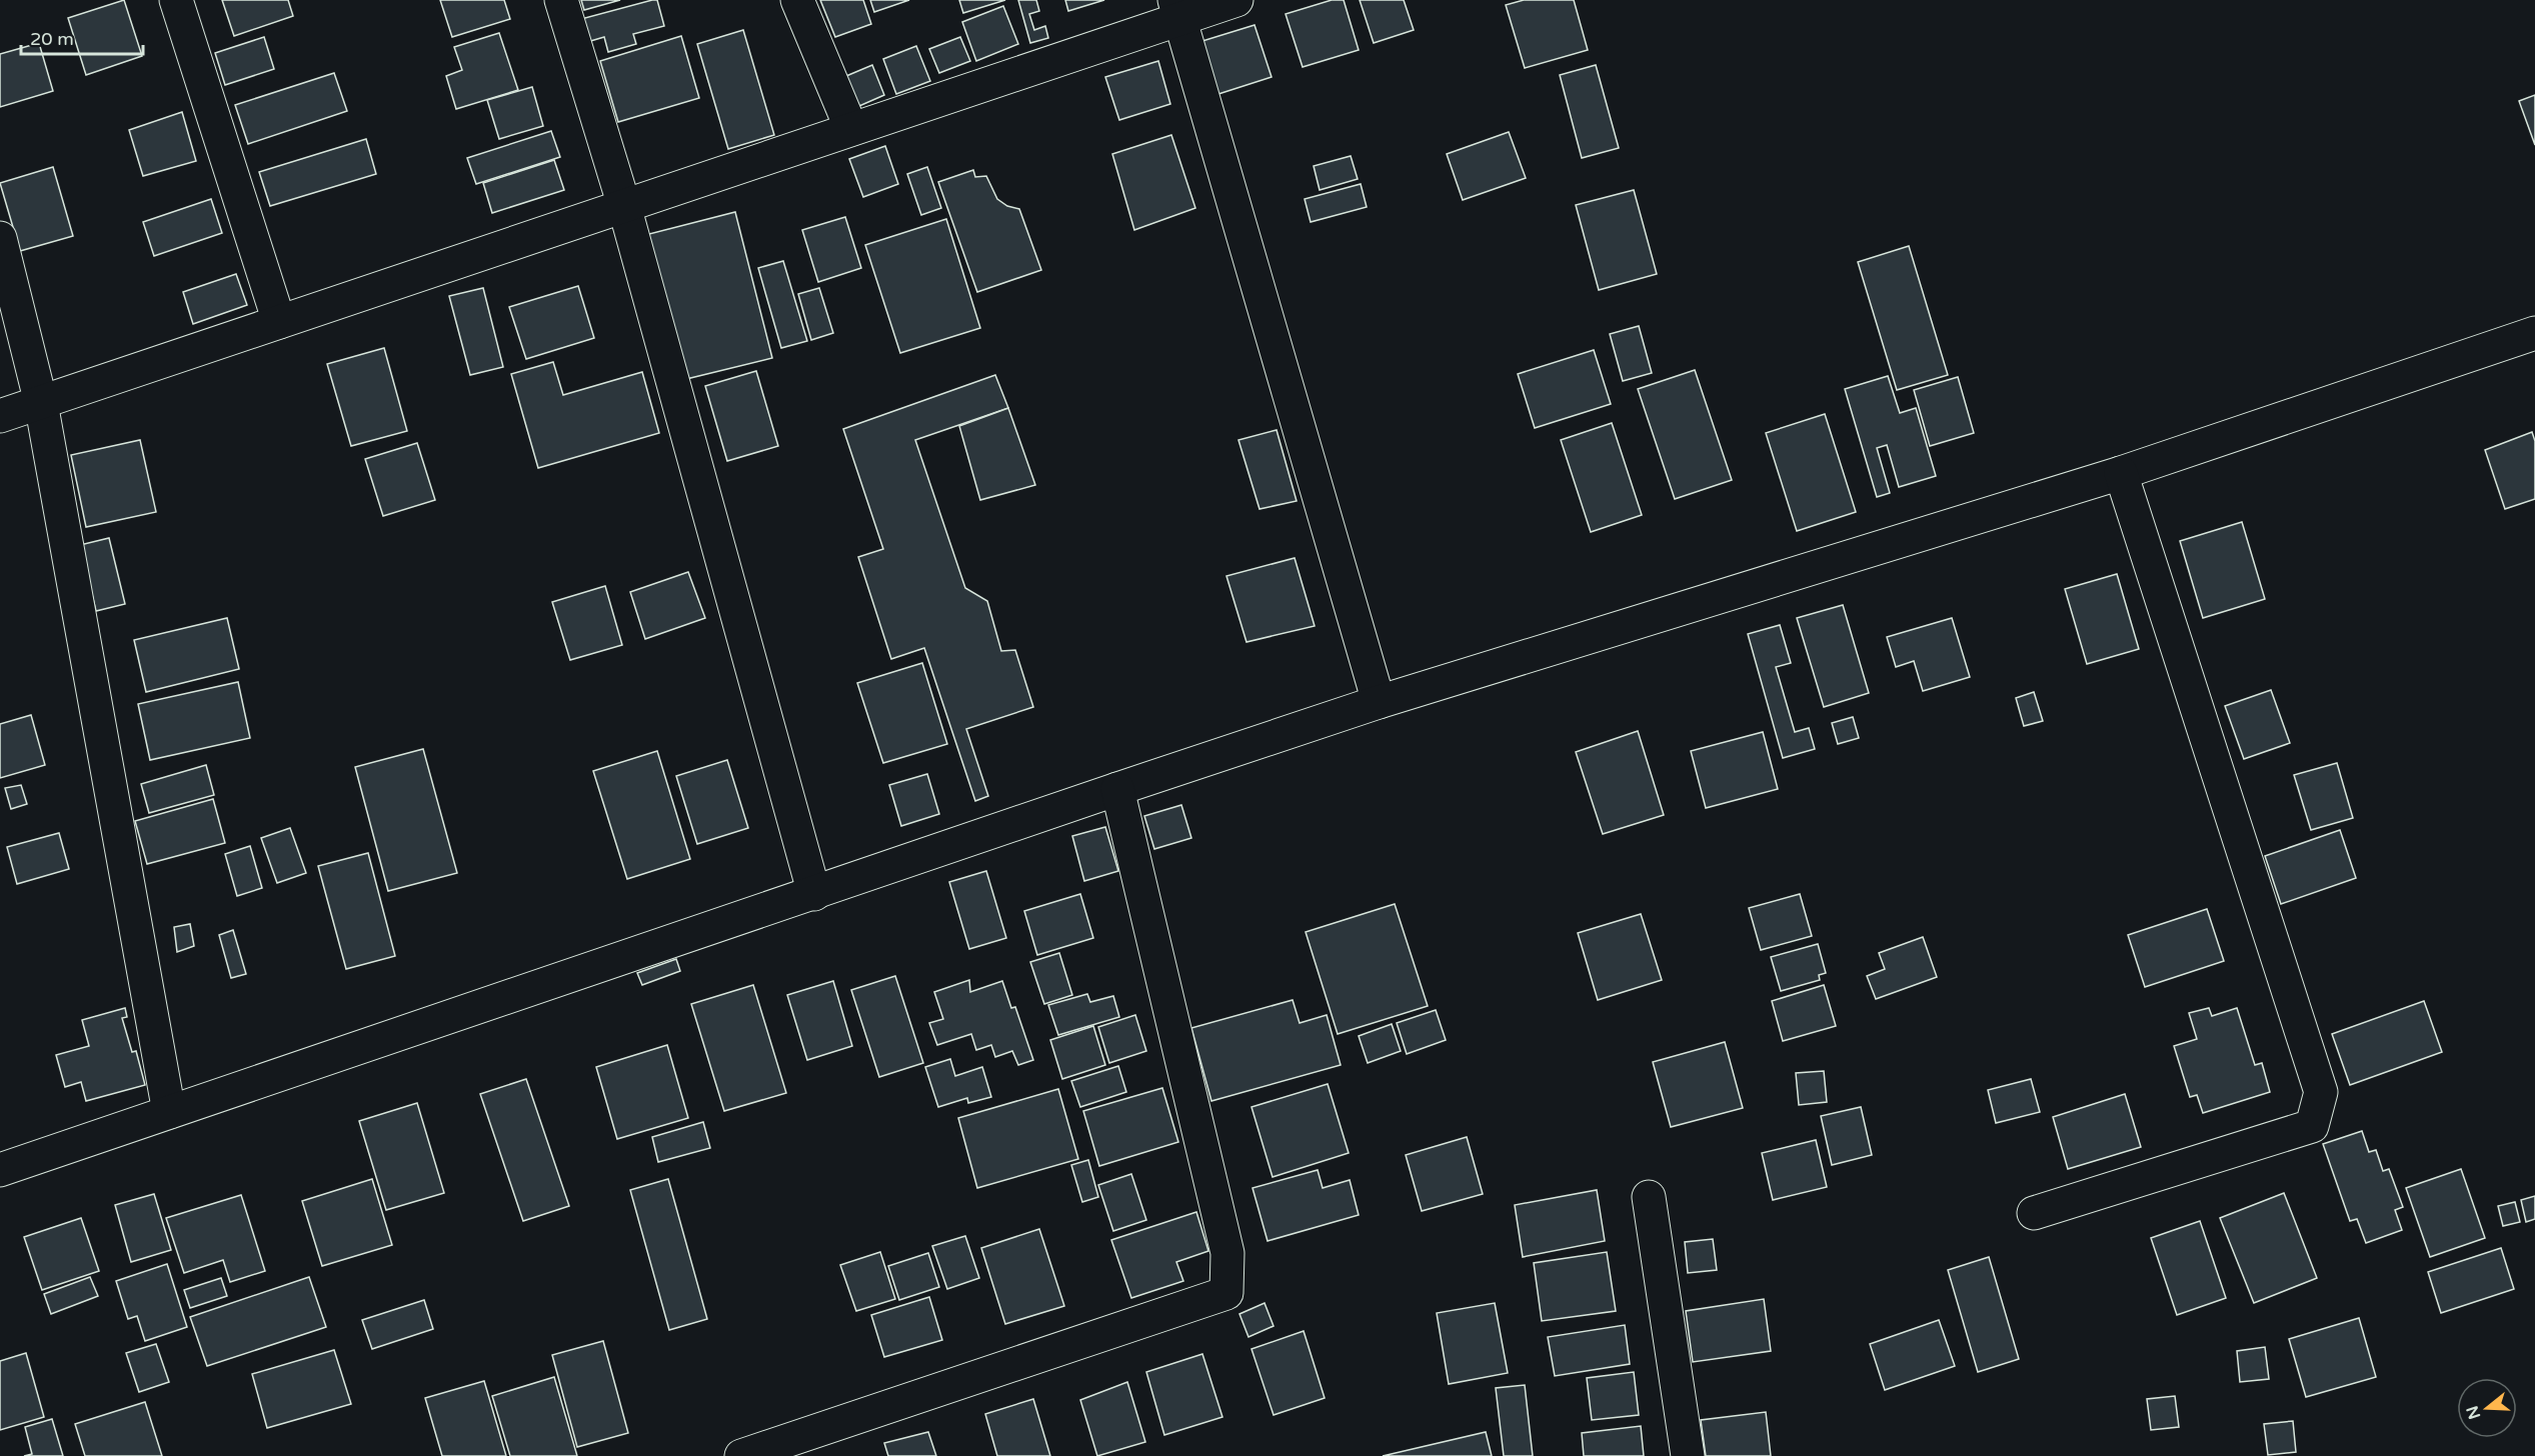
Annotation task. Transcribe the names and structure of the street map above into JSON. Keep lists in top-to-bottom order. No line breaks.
{"scale_bar":"20 m","north":"left"}
